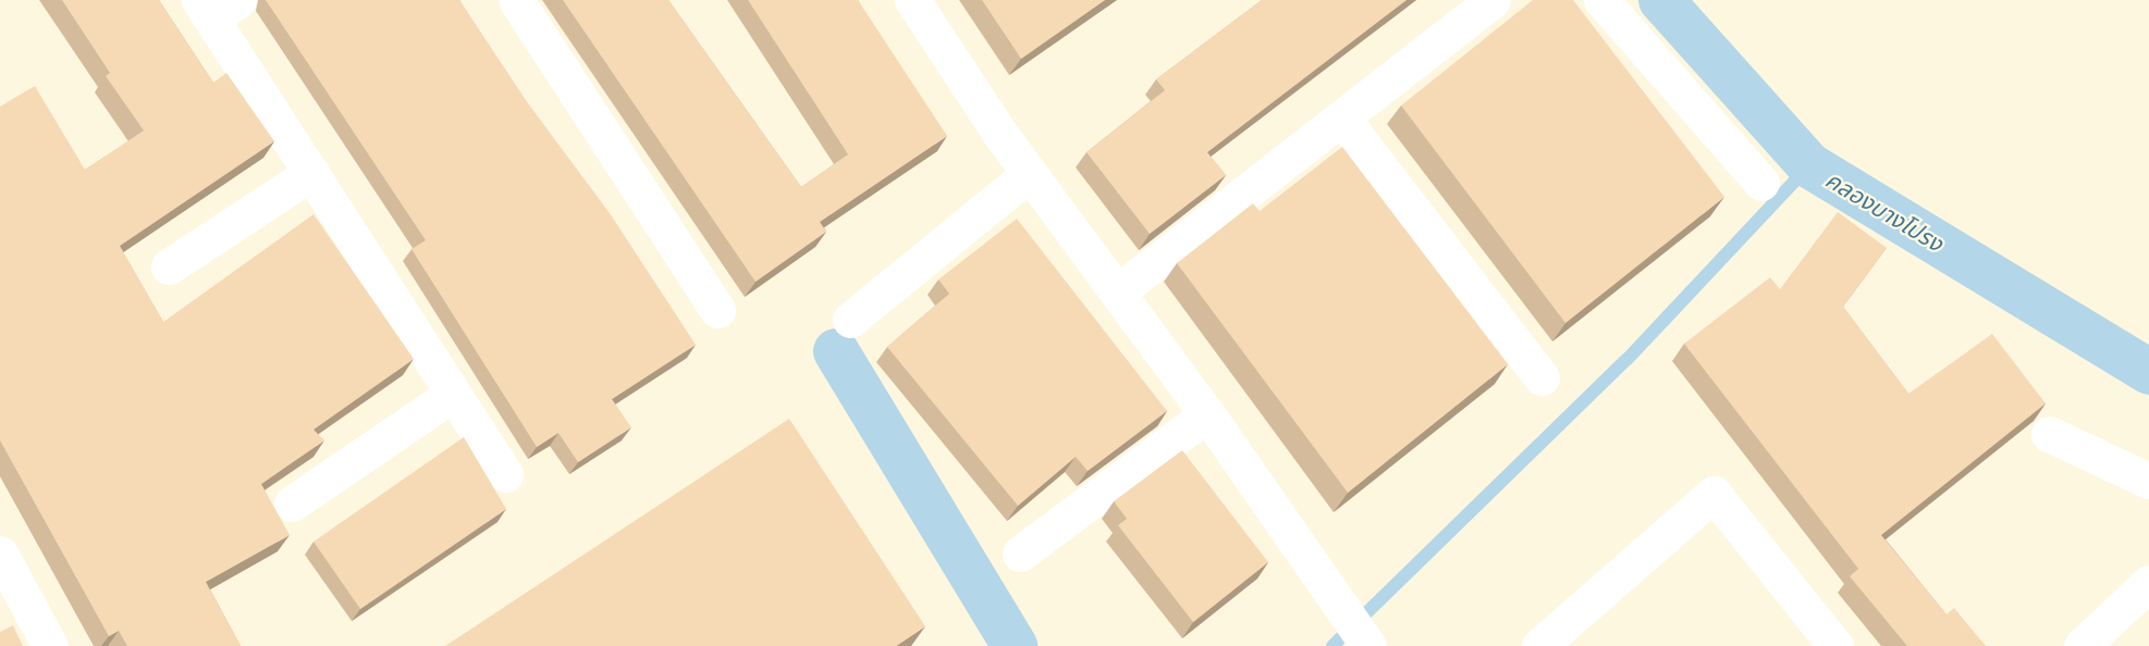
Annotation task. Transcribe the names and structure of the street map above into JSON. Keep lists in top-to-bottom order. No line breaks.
{"water":["คลองบางโปรง"]}
